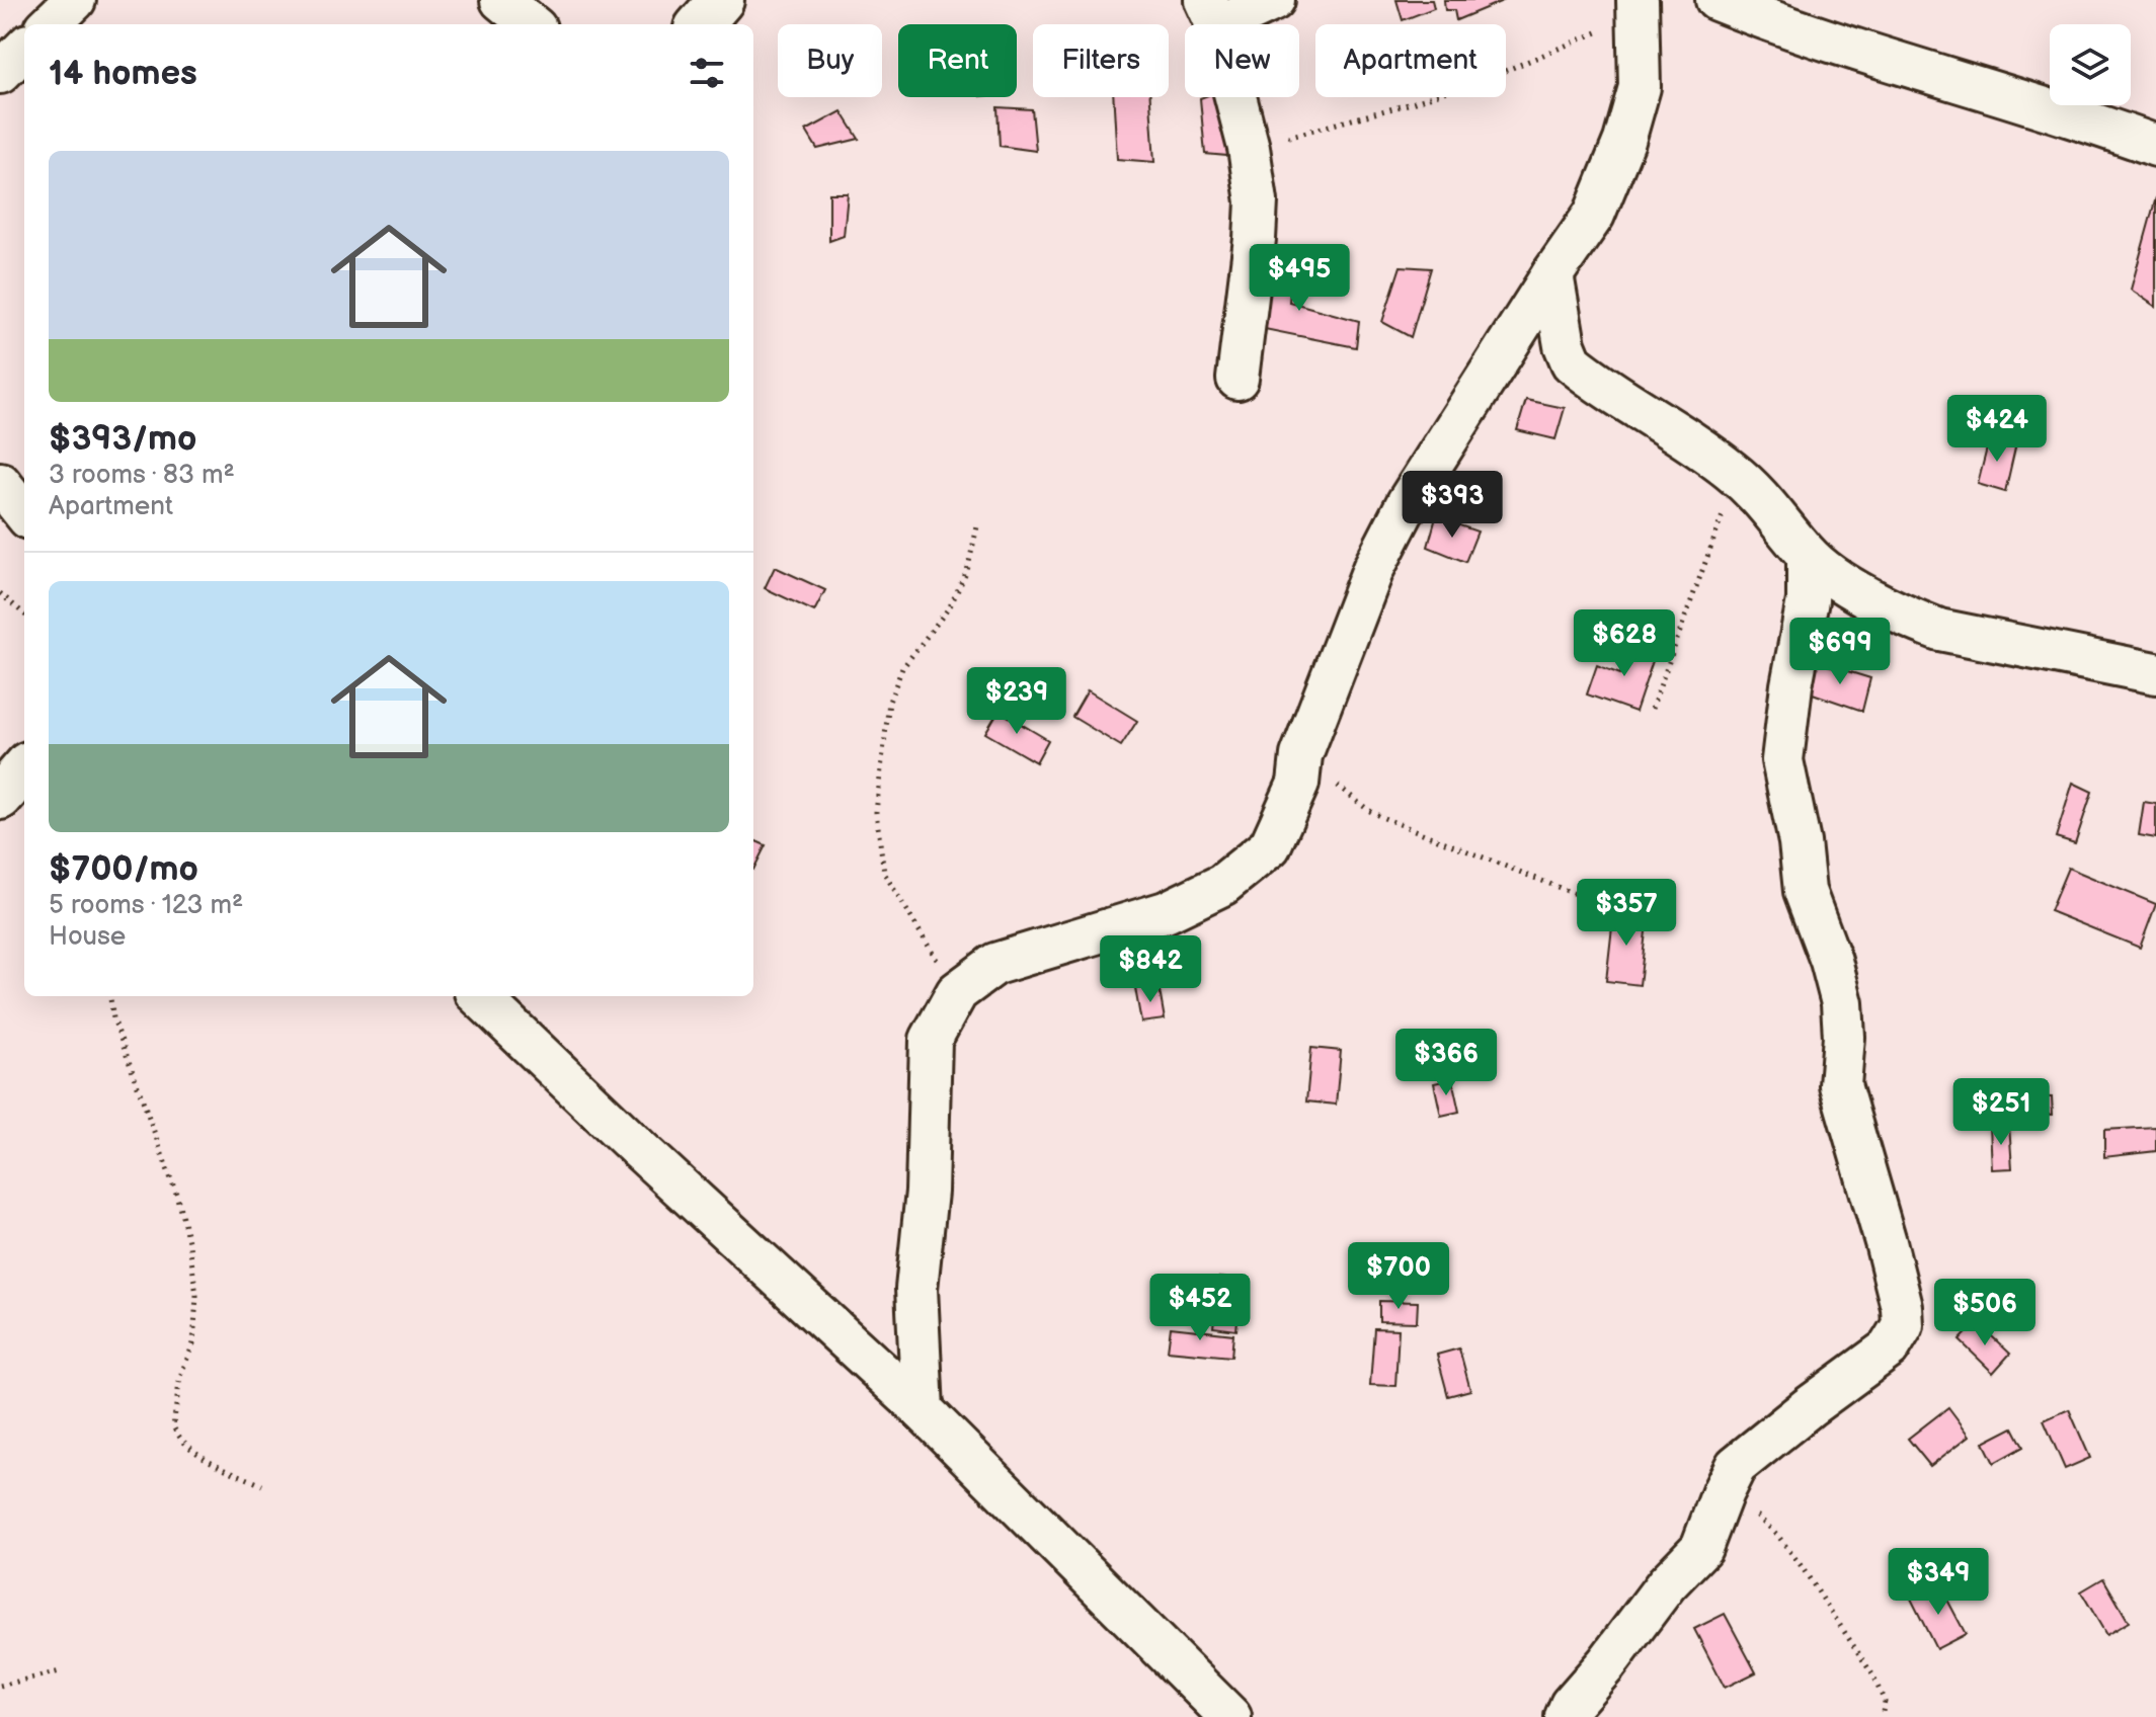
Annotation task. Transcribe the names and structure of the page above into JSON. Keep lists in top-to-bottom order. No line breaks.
{"page":{"chip":["Buy","Rent","Filters","New","Apartment"],"heading":"14 homes","list":[{"name":"$393/mo","note":"3 rooms · 83 m² · Apartment"},{"name":"$700/mo","note":"5 rooms · 123 m² · House"}],"price":["$495","$424","$393","$628","$699","$239","$357","$842","$366","$251","$700","$452","$506","$349"]}}
